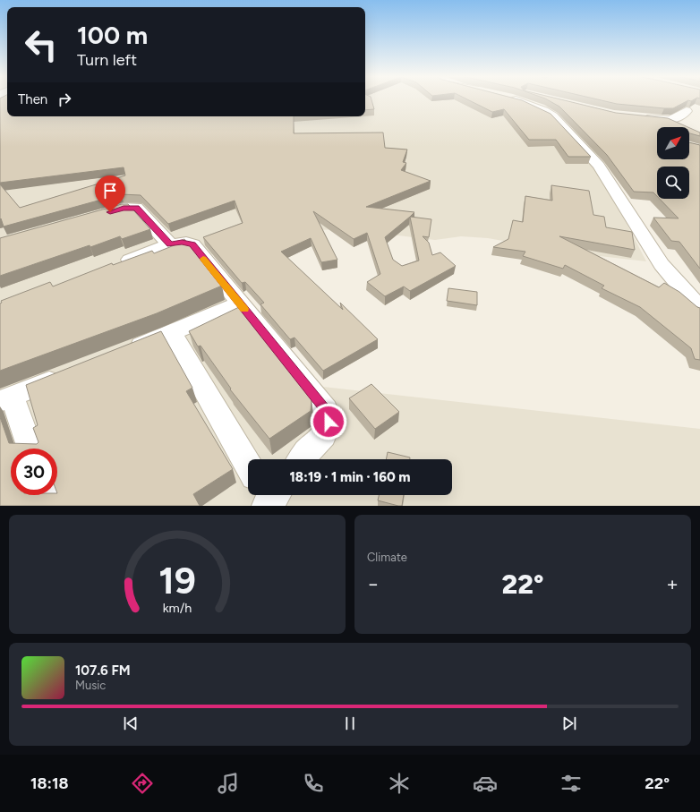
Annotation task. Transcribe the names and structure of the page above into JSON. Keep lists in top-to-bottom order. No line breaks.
{"north":"top right","page":{"turn":["100 m","Turn left"],"then":"Then","limit":"30","trip":"18:19 · 1 min · 160 m","tile":"Climate","heat":["−","22°","+"],"song":["107.6 FM","Music"],"tabs":["18:18","22°"],"gauge":["19","km/h"]}}
